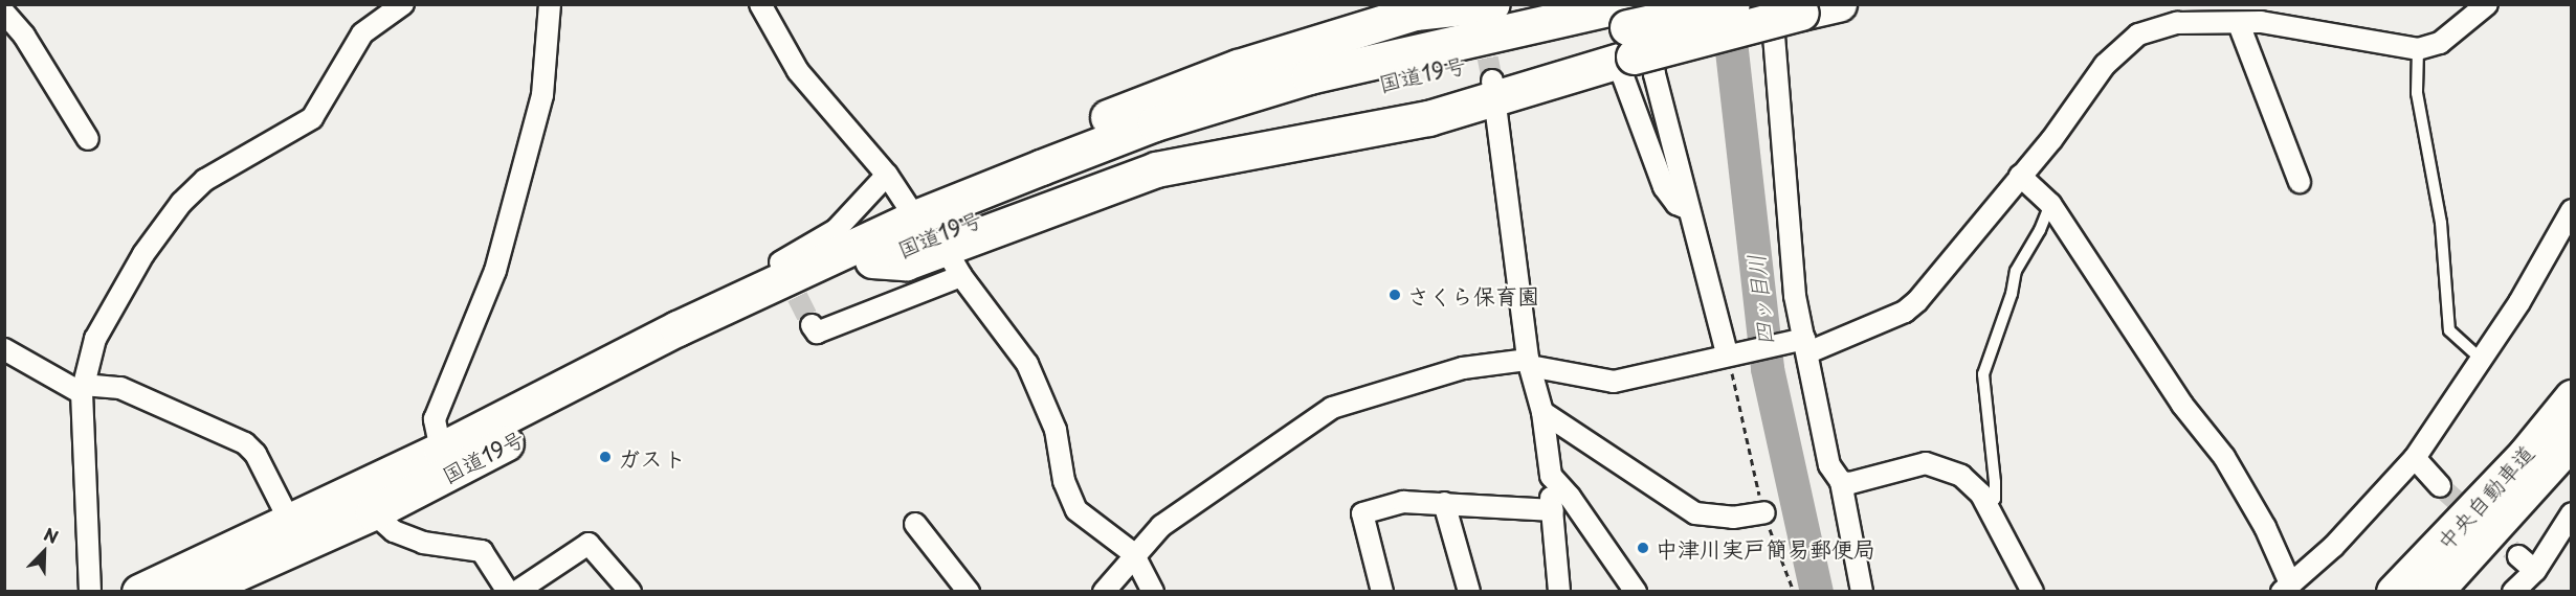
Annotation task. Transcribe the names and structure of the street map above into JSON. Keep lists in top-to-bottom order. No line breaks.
{"streets":{"highway":["国道19号","中央自動車道"]},"water":["四ッ目川"],"places":["さくら保育園","ガスト","中津川実戸簡易郵便局"],"north":"top right"}
